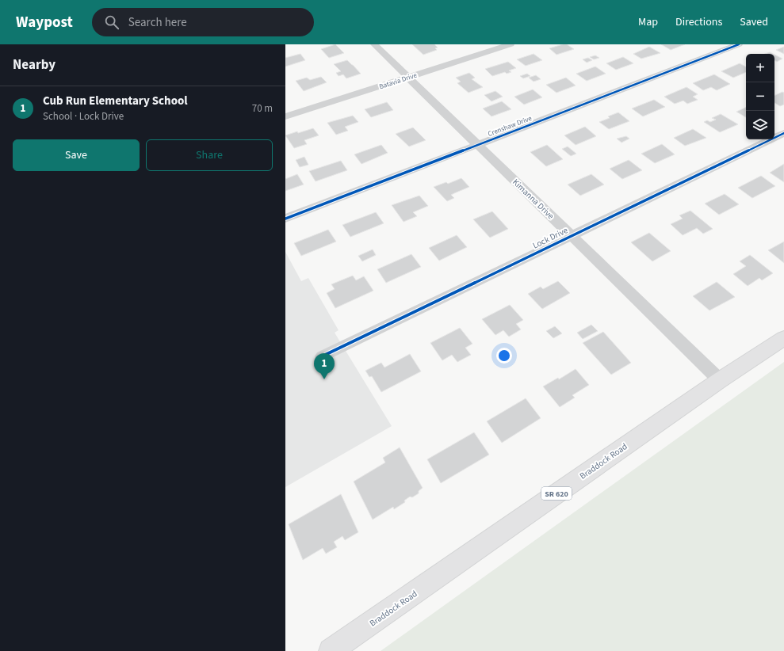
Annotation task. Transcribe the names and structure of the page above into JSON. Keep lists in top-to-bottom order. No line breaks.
{"streets":{"main road":["Braddock Road","SR 620"],"street":["Batavia Drive","Crenshaw Drive","Kimanna Drive","Lock Drive"]},"crossings":[["Batavia Drive","Kimanna Drive"],["Crenshaw Drive","Kimanna Drive"],["Kimanna Drive","Lock Drive"],["Kimanna Drive","Braddock Road"]],"page":{"header":"Waypost","search":"Search here","nav":["Map","Directions","Saved"],"heading":"Nearby","map_buttons":["+","−"],"list":[{"mark":"1","name":"Cub Run Elementary School","note":"School · Lock Drive","value":"70 m"}],"buttons":["Save","Share"],"pins":"1"}}
